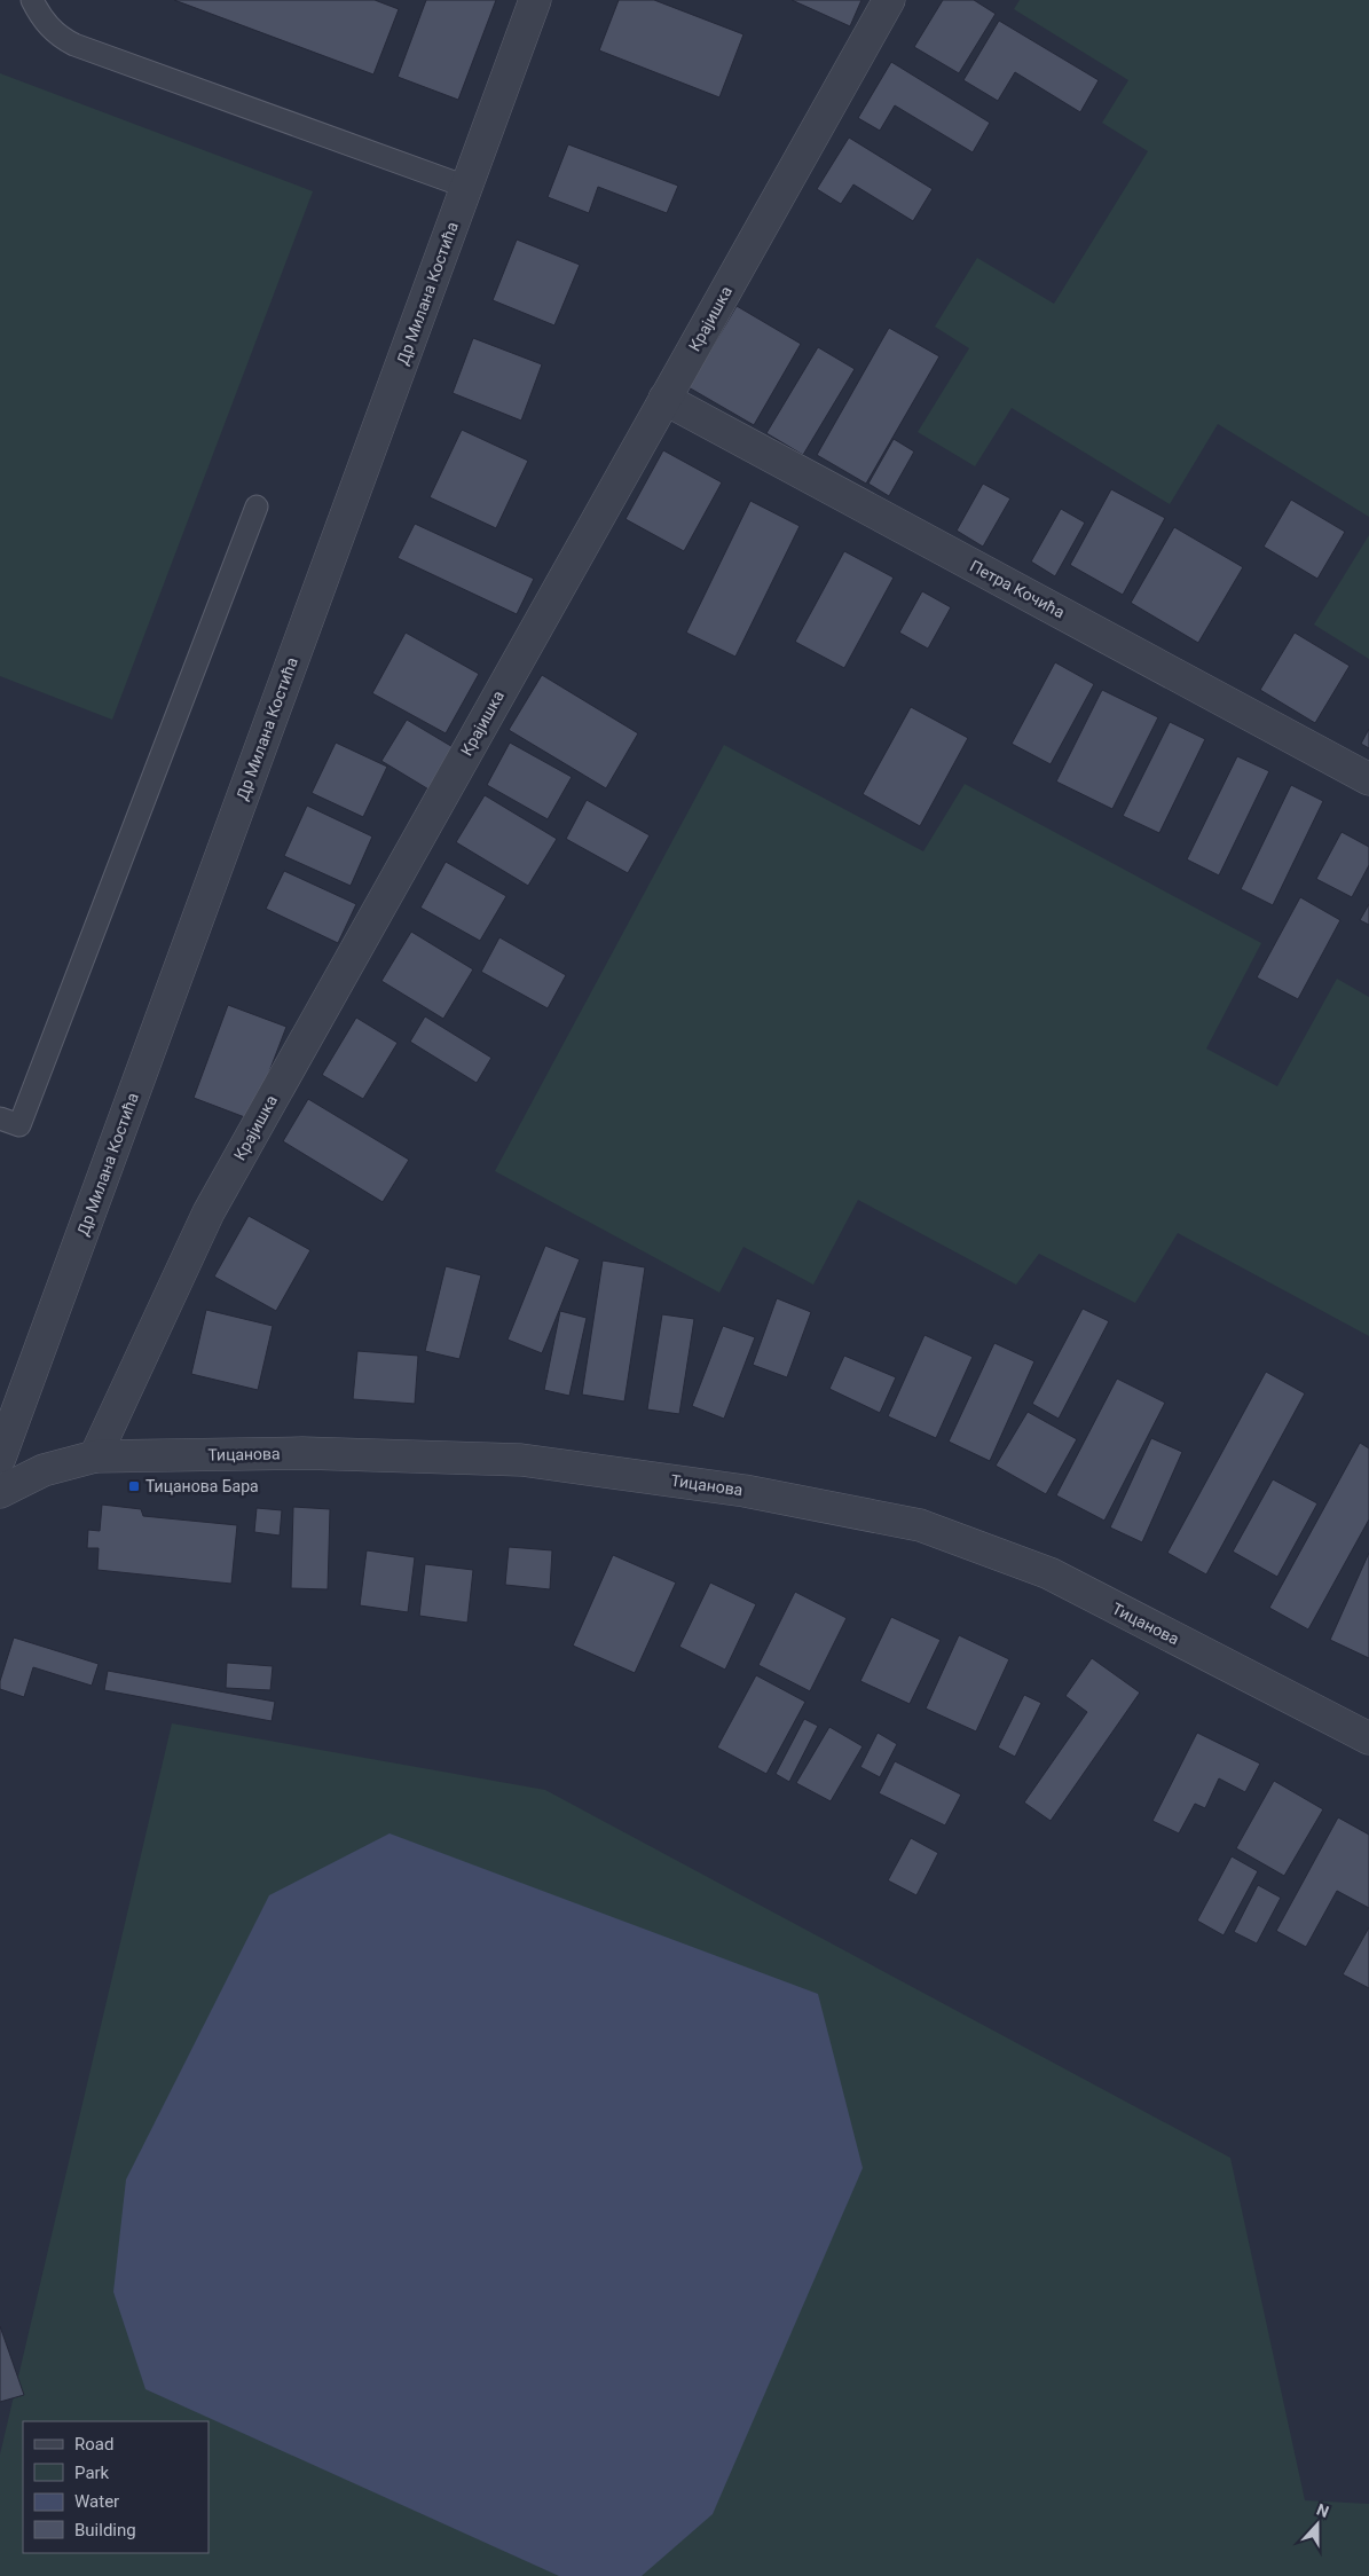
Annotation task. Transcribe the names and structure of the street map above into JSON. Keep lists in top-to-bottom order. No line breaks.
{"streets":{"street":["Др Милана Костића","Крајишка","Петра Кочића","Тицанова"]},"crossings":[["Крајишка","Петра Кочића"],["Крајишка","Тицанова"]],"places":{"transit":["Тицанова Бара"]},"legend":["Road","Park","Water","Building"],"north":"top"}
